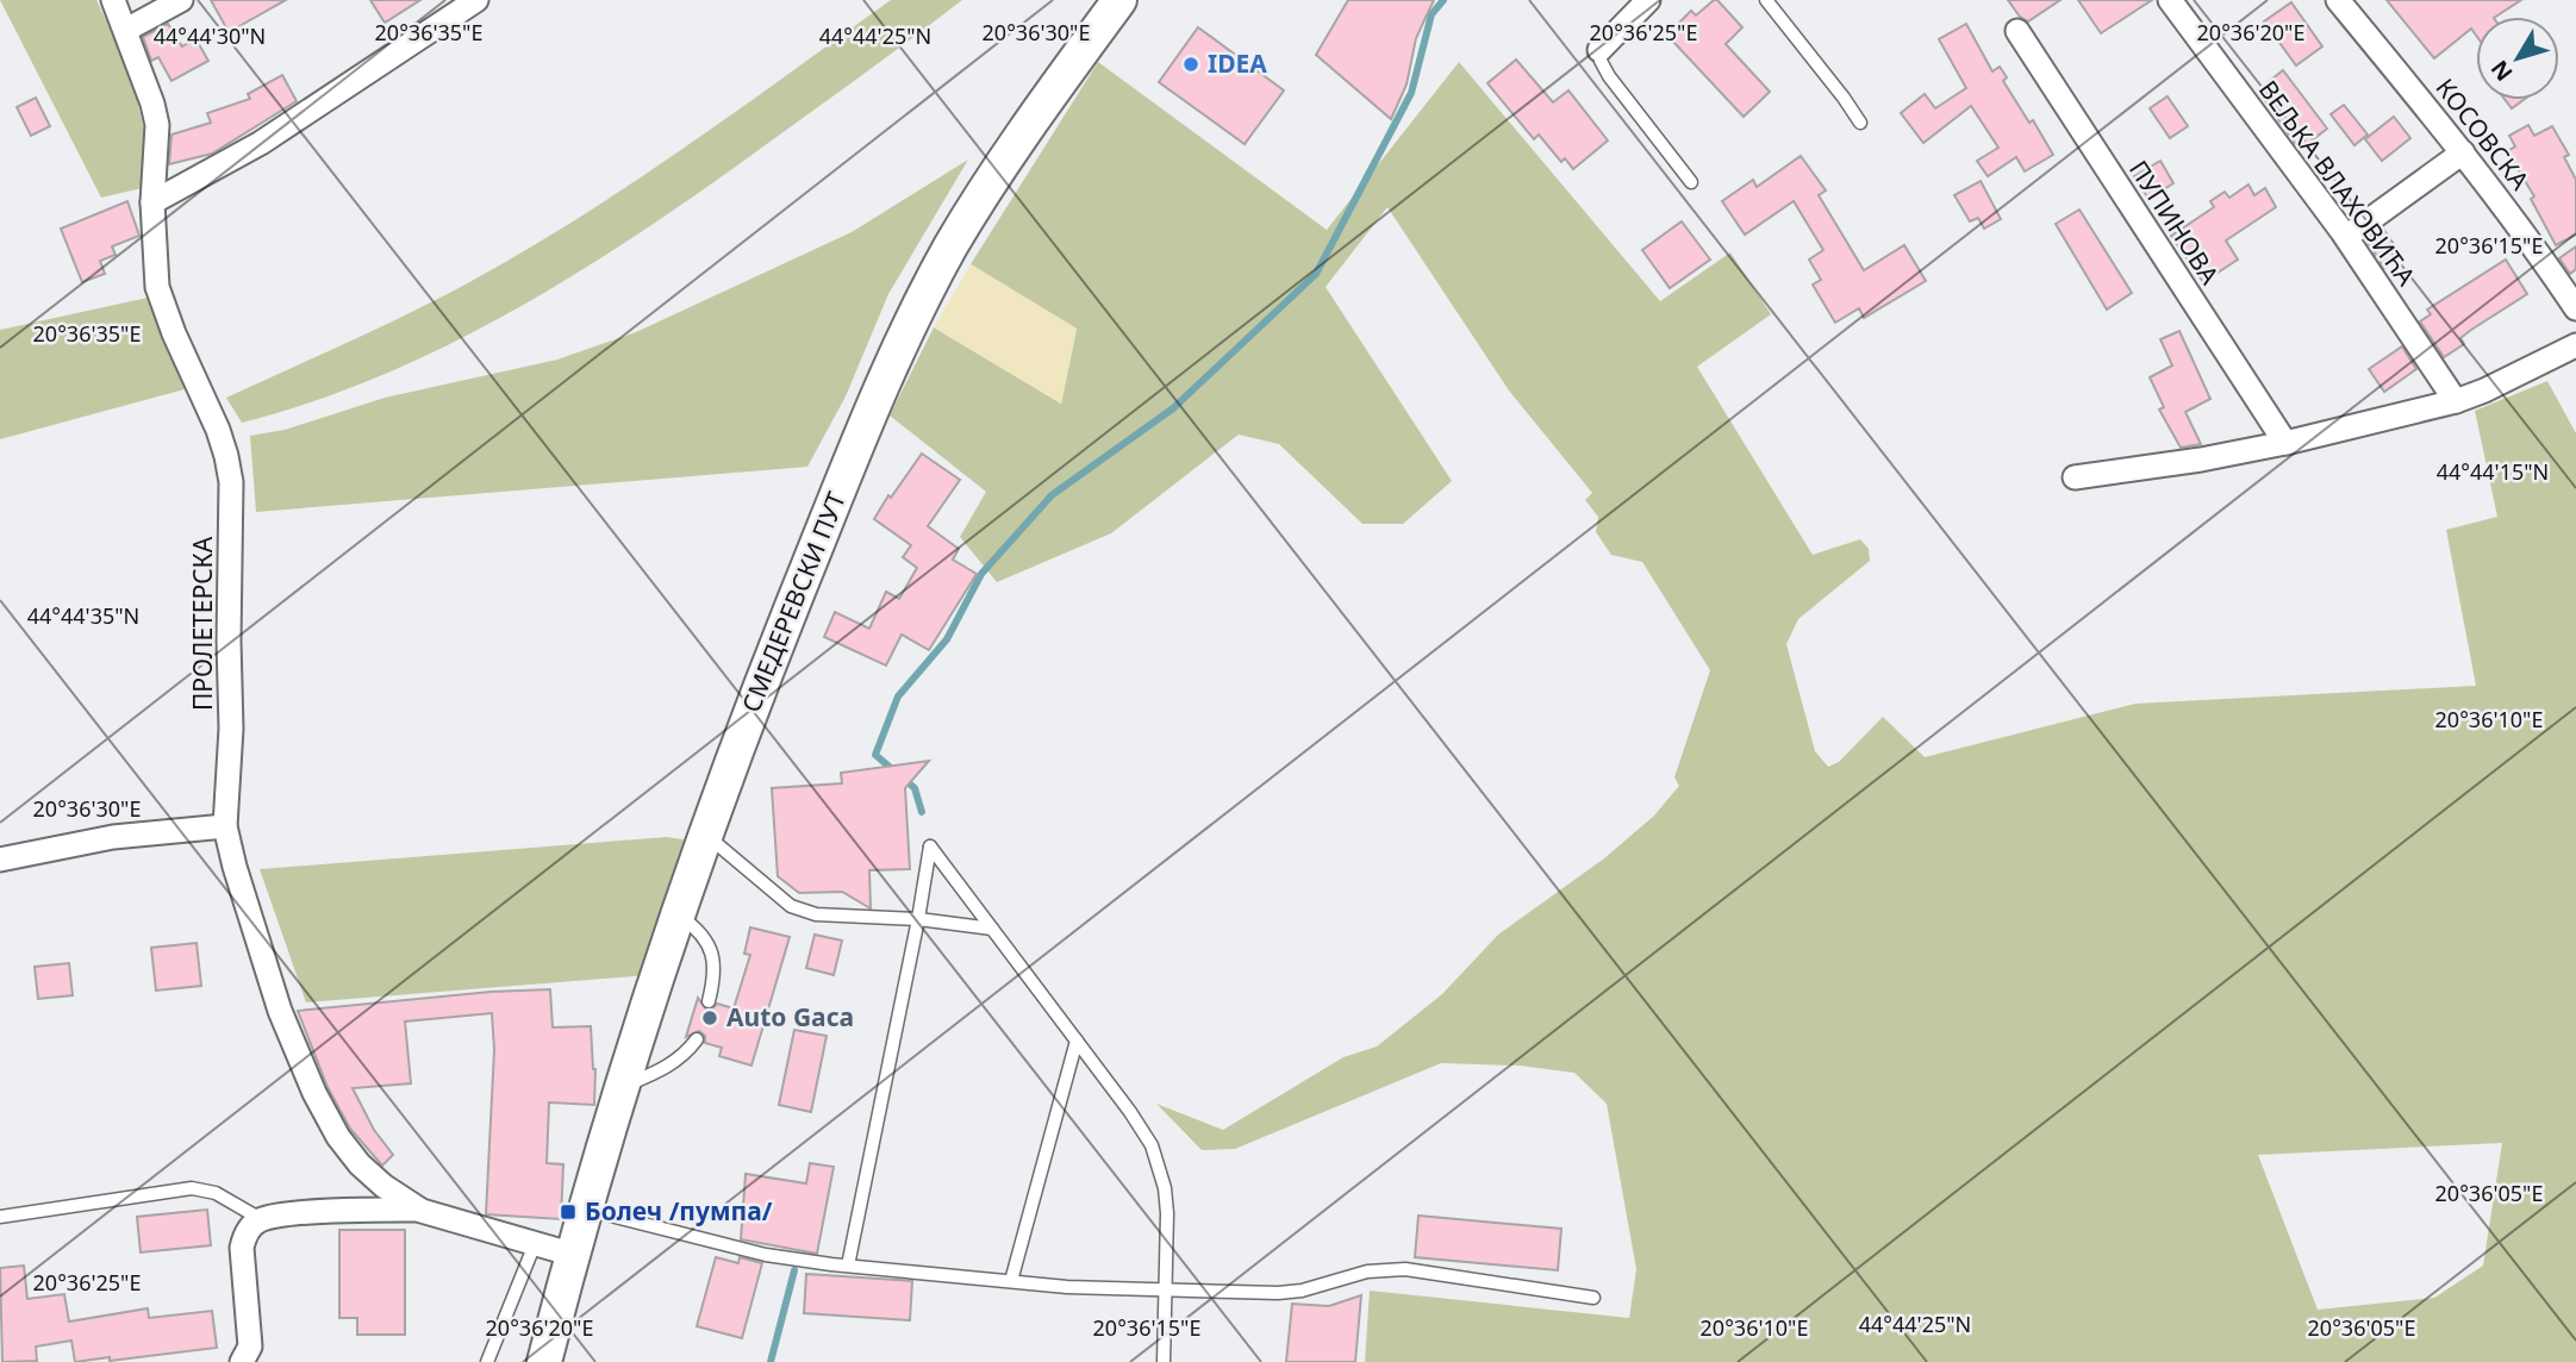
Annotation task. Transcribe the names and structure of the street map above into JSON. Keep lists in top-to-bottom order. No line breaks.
{"streets":{"main road":["СМЕДЕРЕВСКИ ПУТ"],"street":["КОСОВСКА","ВЕЉКА ВЛАХОВИЋА","ПУПИНОВА","ПРОЛЕТЕРСКА"]},"places":{"other":["IDEA","Auto Gaca"],"transit":["Болеч /пумпа/"]},"north":"bottom left","coordinates":["20°36'35\"E","20°36'30\"E","20°36'25\"E","20°36'20\"E","44°44'30\"N","44°44'25\"N","20°36'15\"E","44°44'15\"N","44°44'35\"N","20°36'10\"E","20°36'05\"E"]}
